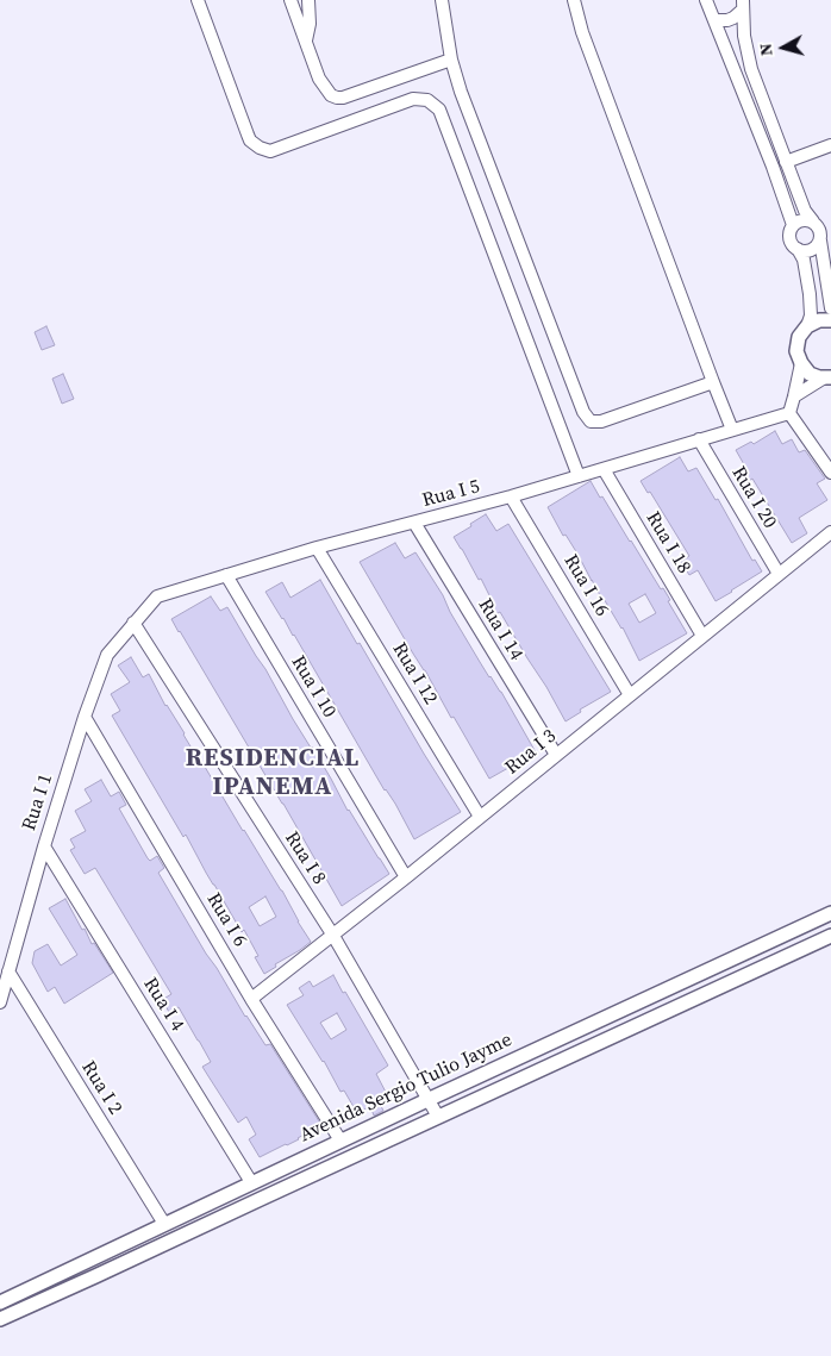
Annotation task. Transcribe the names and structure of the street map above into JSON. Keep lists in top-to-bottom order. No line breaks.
{"streets":{"street":["Rua I 5","Rua I 20","Rua I 18","Rua I 16","Rua I 14","Rua I 12","Rua I 10","Rua I 3","Rua I 1","Rua I 8","Rua I 6","Rua I 4","Rua I 2","Avenida Sergio Tulio Jayme"]},"crossings":[["Rua I 5","Rua I 20"],["Rua I 5","Rua I 18"],["Rua I 5","Rua I 16"],["Rua I 5","Rua I 14"],["Rua I 5","Rua I 12"],["Rua I 5","Rua I 10"],["Rua I 5","Rua I 1"],["Rua I 5","Rua I 8"],["Rua I 20","Rua I 3"],["Rua I 18","Rua I 3"],["Rua I 16","Rua I 3"],["Rua I 14","Rua I 3"],["Rua I 12","Rua I 3"],["Rua I 10","Rua I 3"],["Rua I 3","Rua I 8"],["Rua I 3","Rua I 6"],["Rua I 1","Rua I 8"],["Rua I 1","Rua I 6"],["Rua I 1","Rua I 4"],["Rua I 1","Rua I 2"],["Rua I 8","Avenida Sergio Tulio Jayme"],["Rua I 6","Avenida Sergio Tulio Jayme"],["Rua I 4","Avenida Sergio Tulio Jayme"],["Rua I 2","Avenida Sergio Tulio Jayme"]],"districts":["RESIDENCIAL IPANEMA"],"north":"left"}
